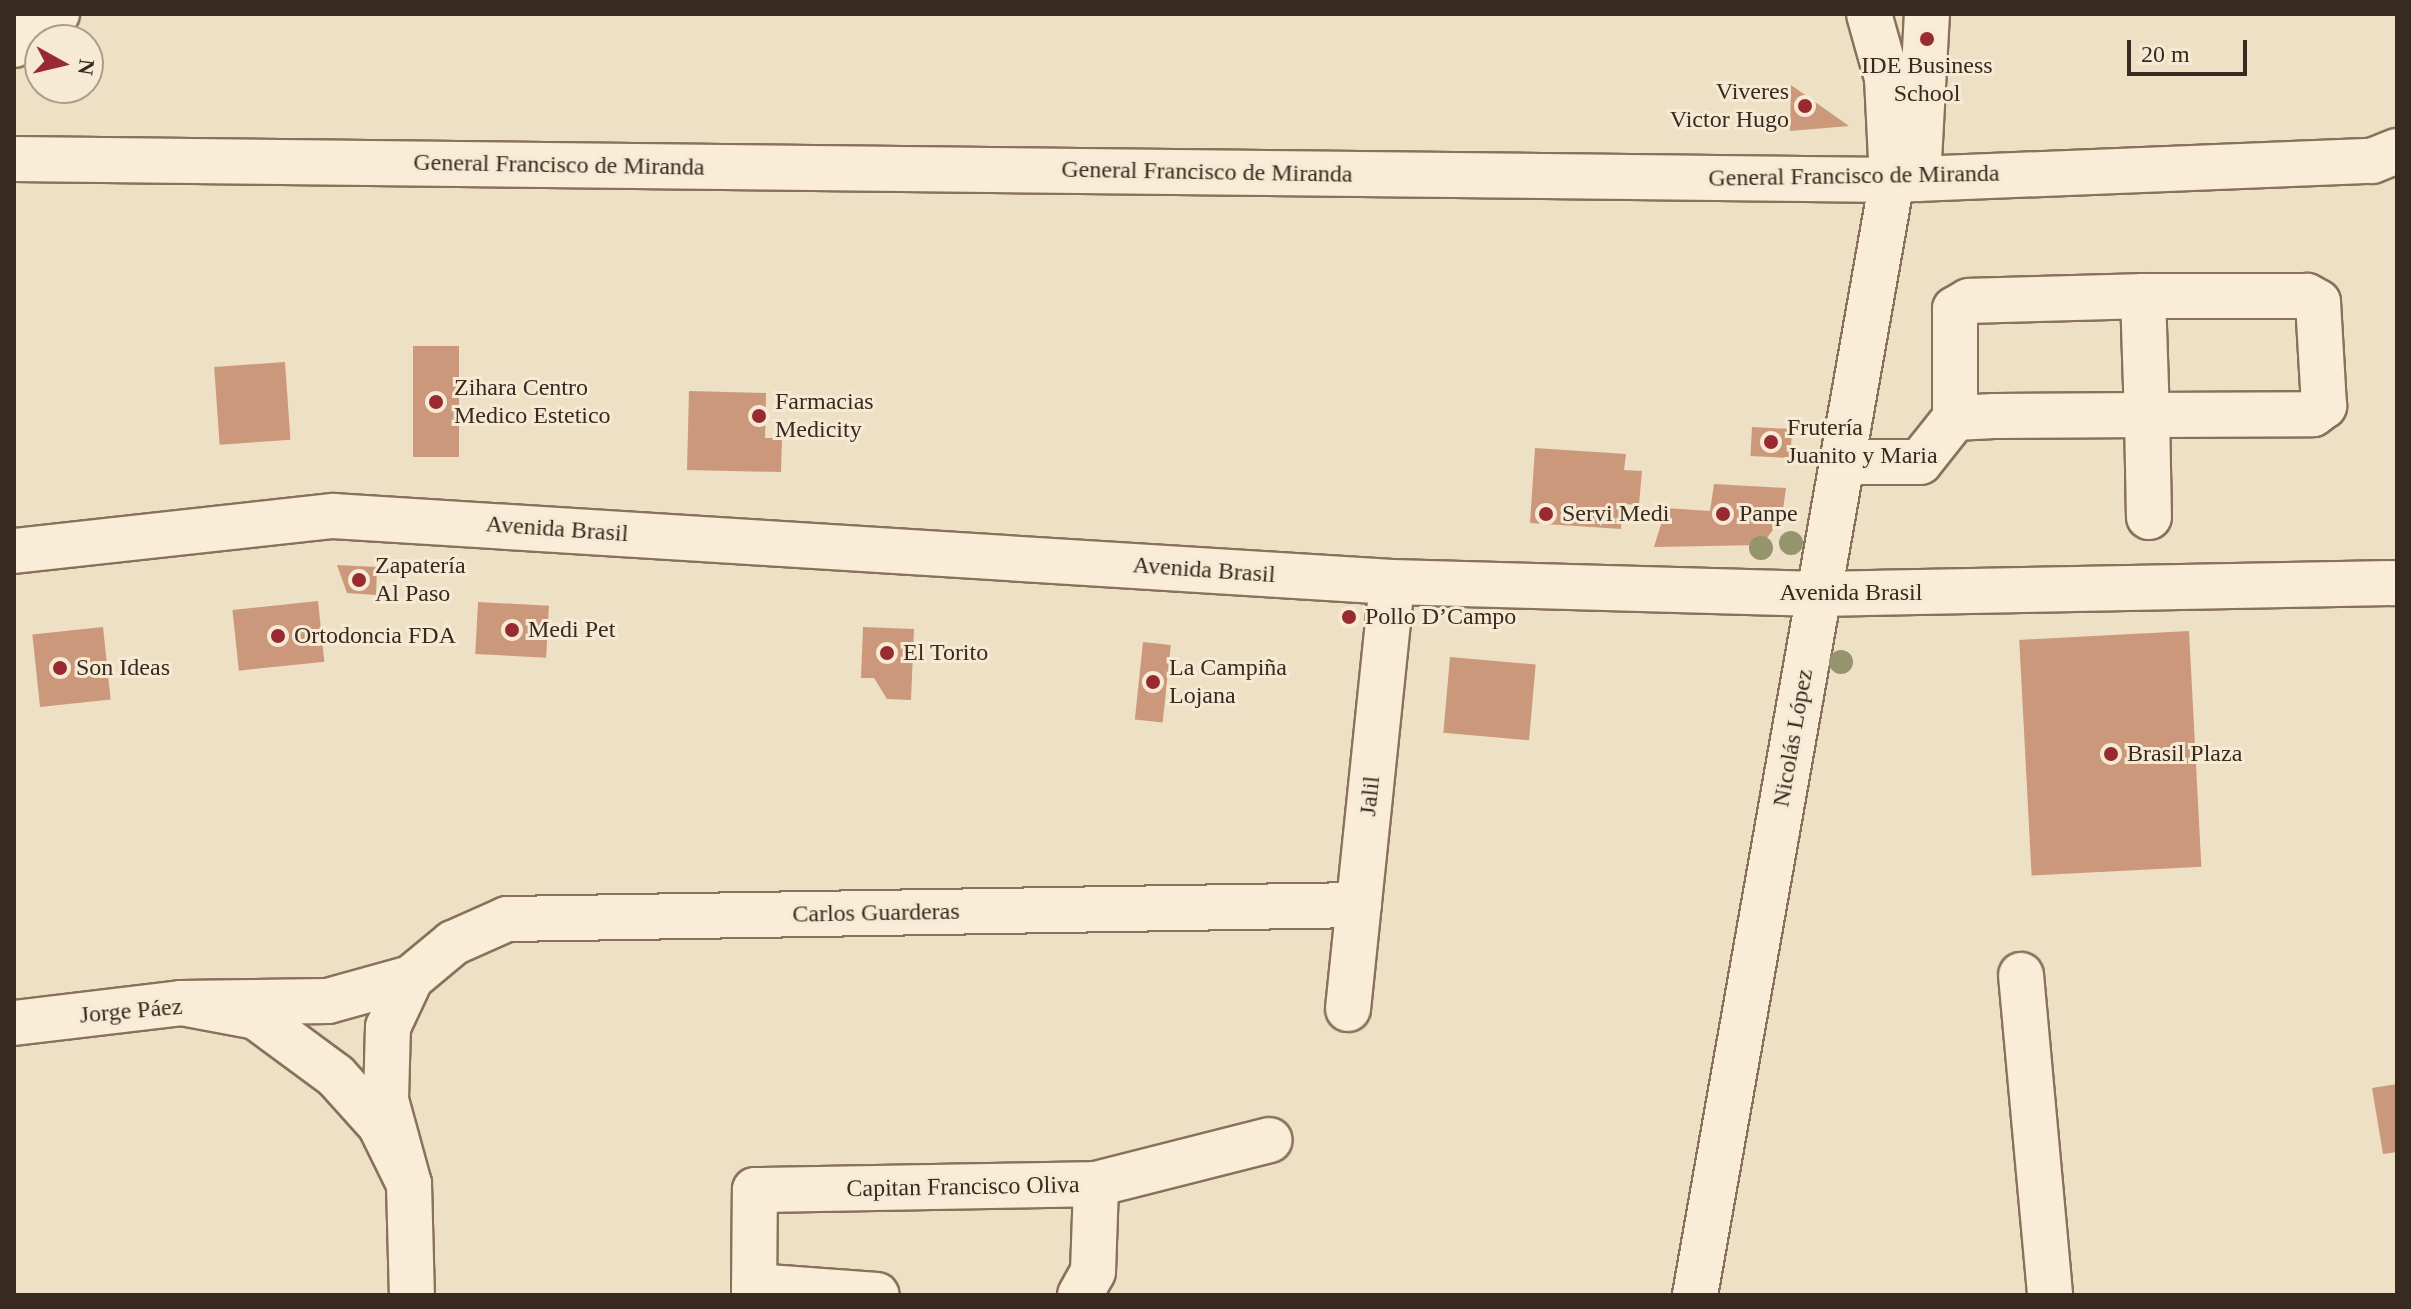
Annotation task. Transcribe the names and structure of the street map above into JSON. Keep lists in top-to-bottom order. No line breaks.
{"streets":{"street":["General Francisco de Miranda","Avenida Brasil","Nicolás López","Jalil","Carlos Guarderas","Jorge Páez","Capitan Francisco Oliva"]},"crossings":[["General Francisco de Miranda","Nicolás López"],["Avenida Brasil","Nicolás López"],["Avenida Brasil","Jalil"],["Jalil","Carlos Guarderas"],["Carlos Guarderas","Jorge Páez"]],"places":["IDE Business School","Viveres Victor Hugo","Zihara Centro Medico Estetico","Farmacias Medicity","Frutería Juanito y Maria","Servi Medi","Panpe","Zapatería Al Paso","Pollo D’Campo","Medi Pet","Ortodoncia FDA","El Torito","Son Ideas","La Campiña Lojana","Brasil Plaza"],"scale_bar":"20 m","north":"right"}
